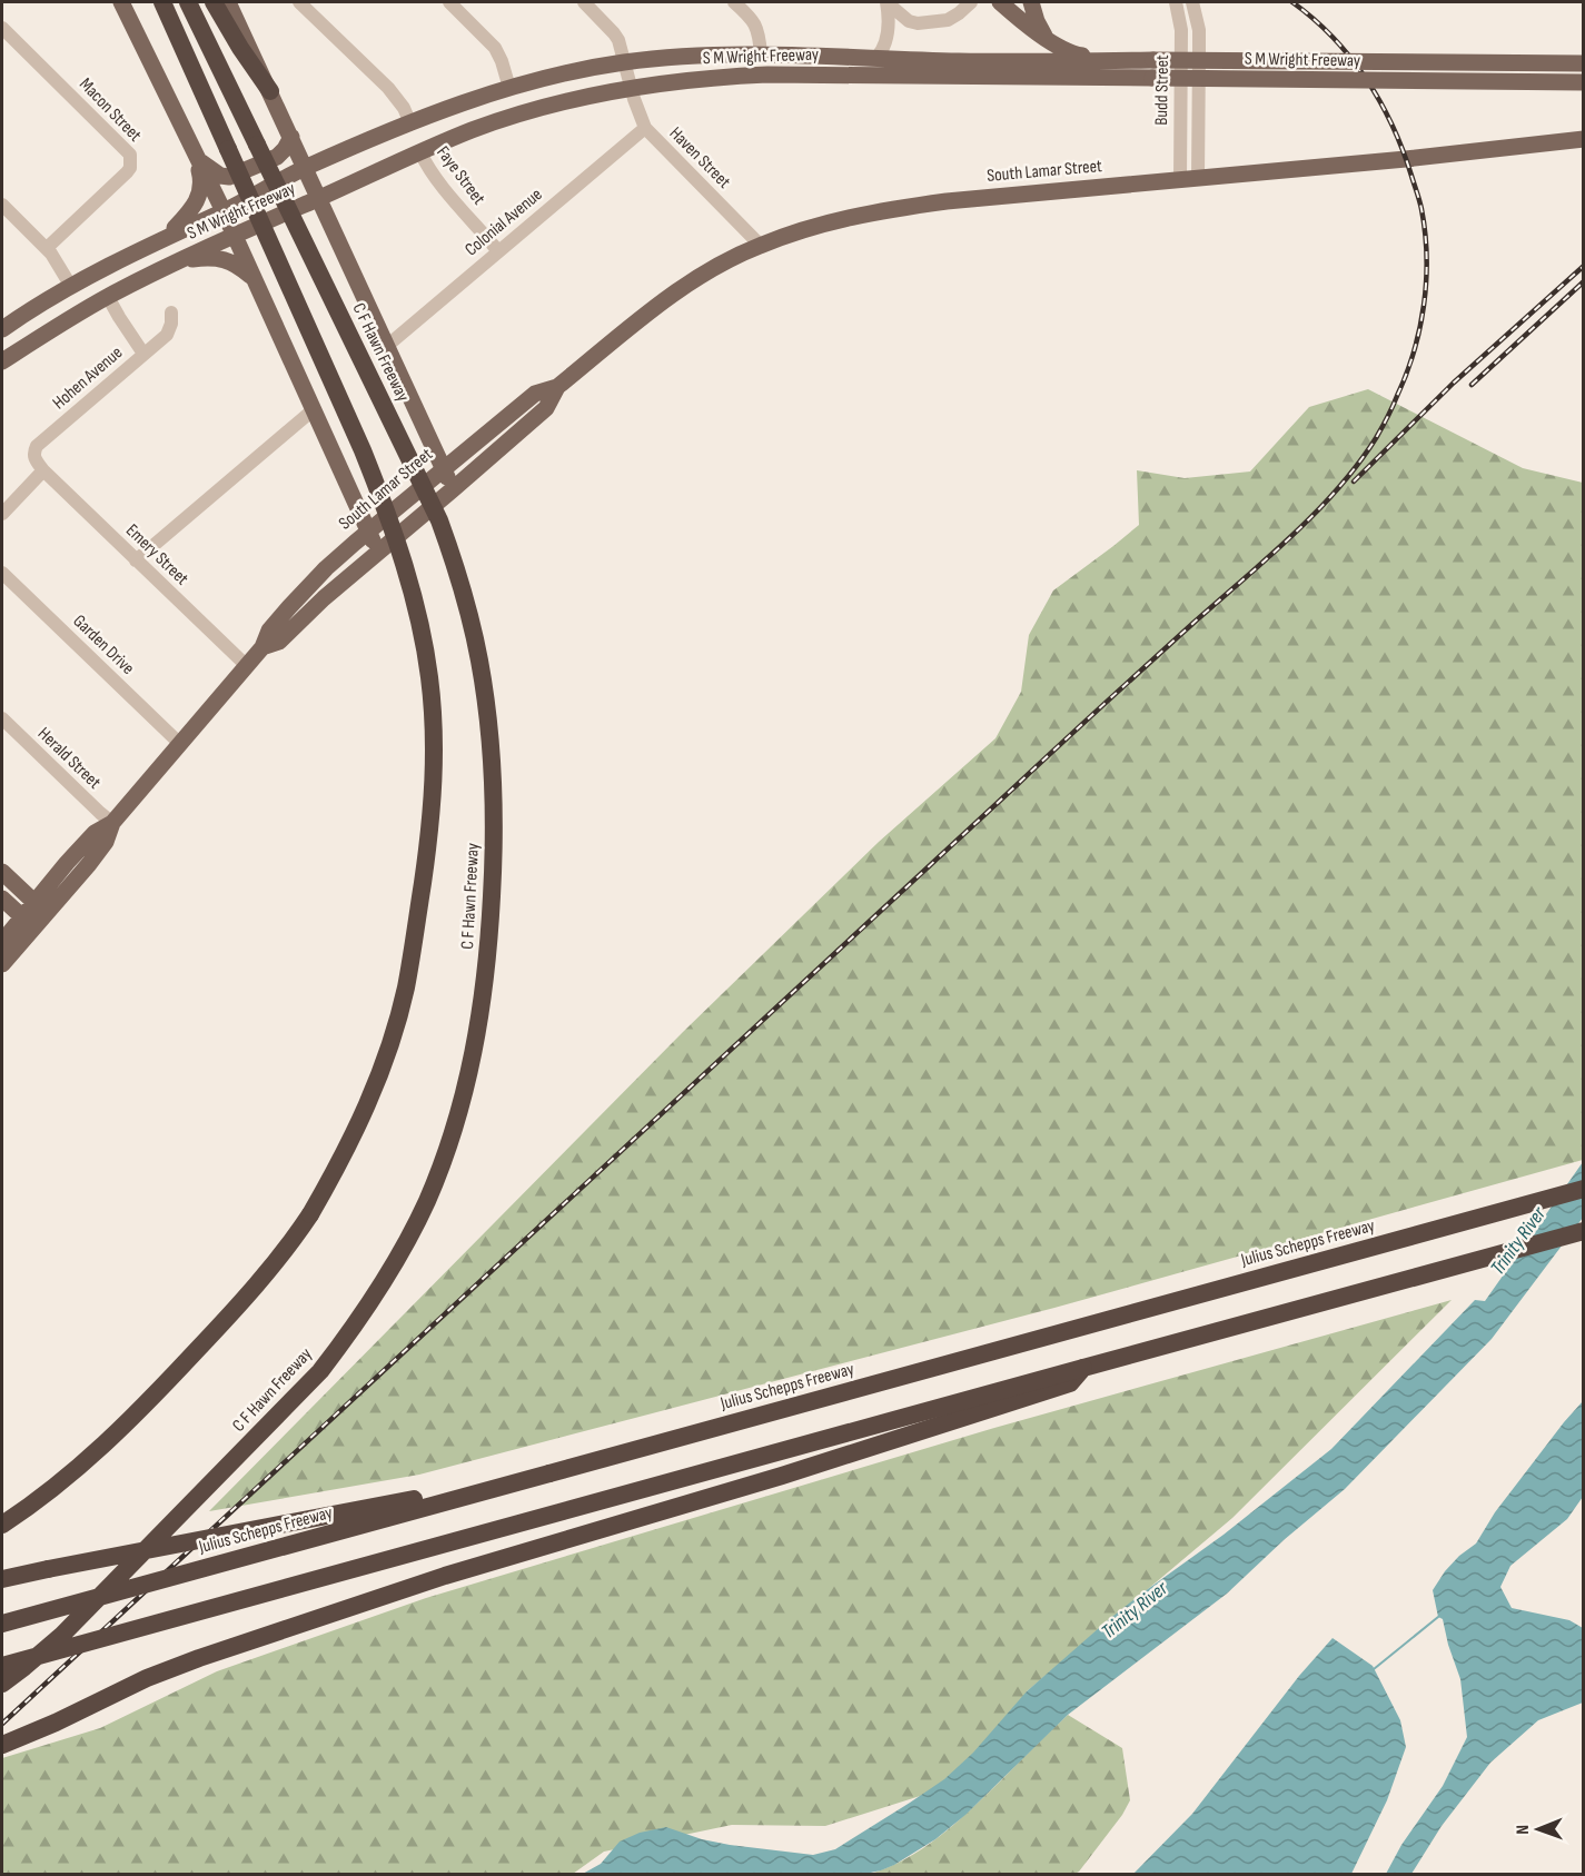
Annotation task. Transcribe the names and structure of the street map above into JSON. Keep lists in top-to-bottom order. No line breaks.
{"streets":{"highway":["C F Hawn Freeway","Julius Schepps Freeway"],"main road":["S M Wright Freeway","South Lamar Street"],"street":["Budd Street","Macon Street","Haven Street","Faye Street","Colonial Avenue","Hohen Avenue","Emery Street","Garden Drive","Herald Street"]},"crossings":[["S M Wright Freeway","Haven Street"],["S M Wright Freeway","Faye Street"],["S M Wright Freeway","C F Hawn Freeway"],["Budd Street","South Lamar Street"],["Haven Street","South Lamar Street"],["Haven Street","Colonial Avenue"],["South Lamar Street","C F Hawn Freeway"],["South Lamar Street","Emery Street"],["South Lamar Street","Garden Drive"],["South Lamar Street","Herald Street"],["Faye Street","Colonial Avenue"],["Colonial Avenue","C F Hawn Freeway"],["Hohen Avenue","Emery Street"]],"water":["Trinity River"],"north":"left"}
